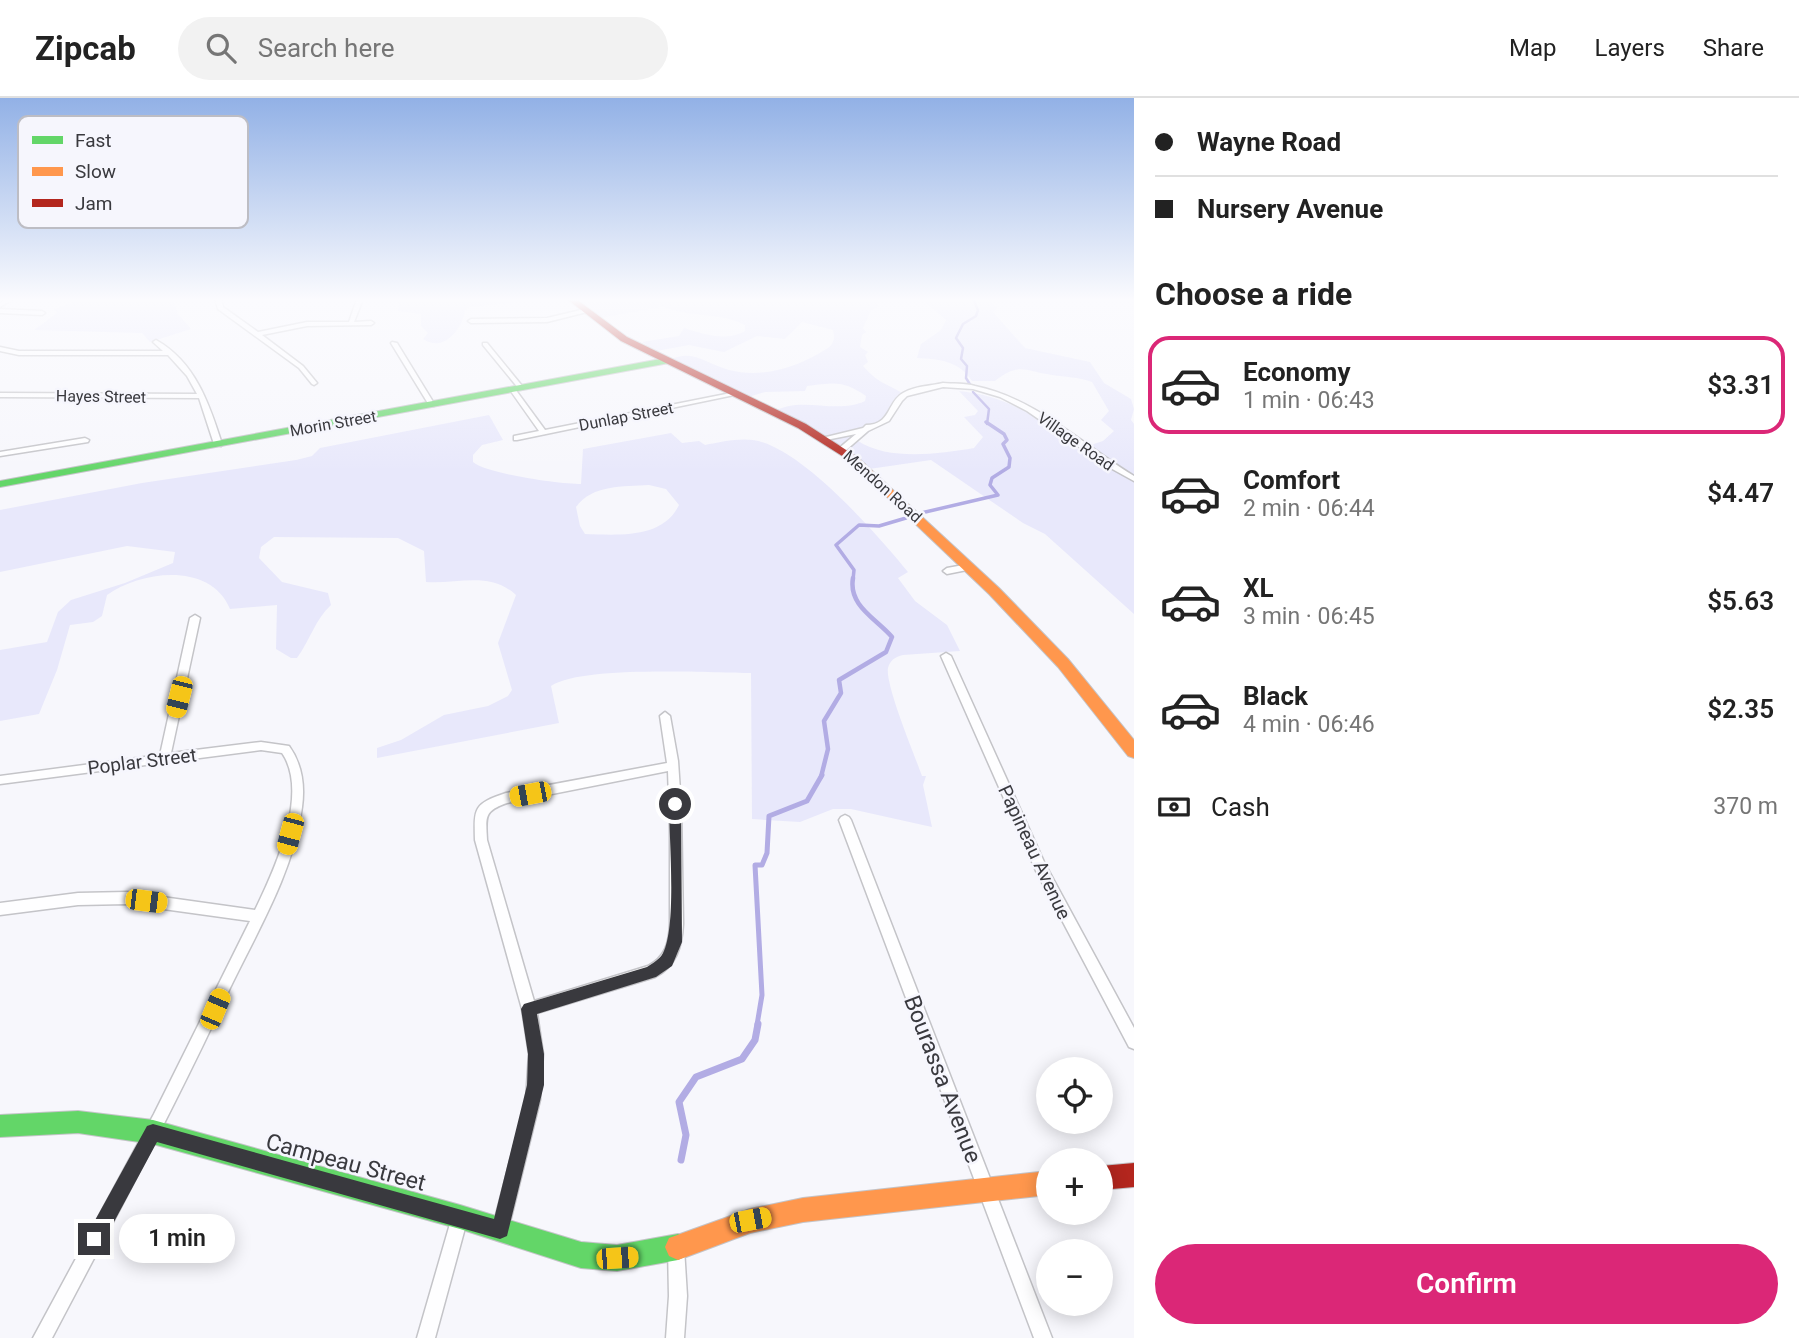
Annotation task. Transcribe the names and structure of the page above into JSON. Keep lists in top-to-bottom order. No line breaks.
{"streets":{"street":["Hayes Street","Dunlap Street","Morin Street","Village Road","Mendon Road","Poplar Street","Papineau Avenue","Bourassa Avenue","Campeau Street"]},"crossings":[["Dunlap Street","Mendon Road"],["Morin Street","Mendon Road"],["Village Road","Mendon Road"],["Bourassa Avenue","Campeau Street"]],"legend":["Fast","Slow","Jam"],"page":{"header":"Zipcab","search":"Search here","nav":["Map","Layers","Share"],"banner":["Wayne Road","Nursery Avenue"],"heading":"Choose a ride","list":[{"name":"Economy","note":"1 min · 06:43","value":"$3.31"},{"name":"Comfort","note":"2 min · 06:44","value":"$4.47"},{"name":"XL","note":"3 min · 06:45","value":"$5.63"},{"name":"Black","note":"4 min · 06:46","value":"$2.35"}],"pay":["Cash","370 m"],"map_buttons":["+","−"],"bubble":"1 min","buttons":"Confirm"}}
